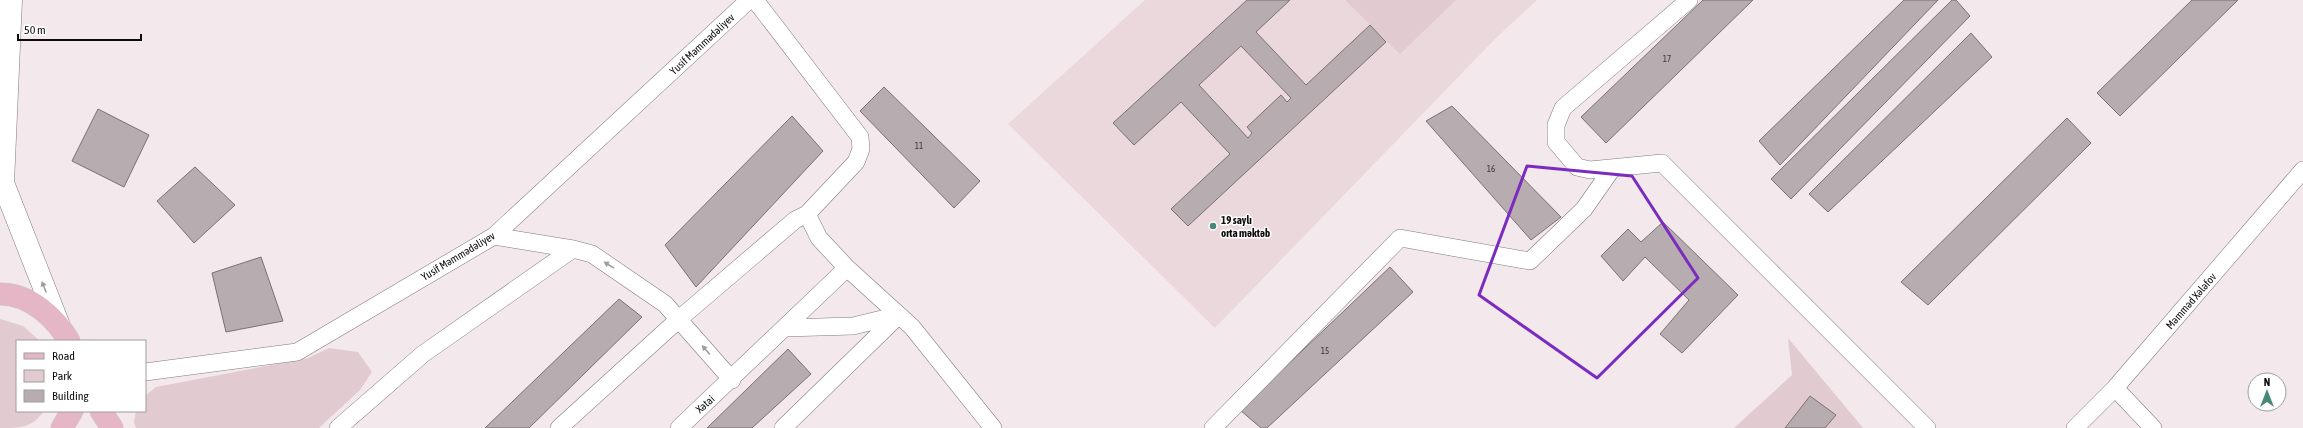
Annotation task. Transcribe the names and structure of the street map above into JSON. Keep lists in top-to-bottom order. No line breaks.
{"streets":{"street":["Yusif Məmmədəliyev","Məmməd Xələfov","Xətai"]},"places":["19 saylı orta məktəb"],"house_numbers":["17","11","16","15"],"legend":["Road","Park","Building"],"scale_bar":"50 m","north":"top"}
